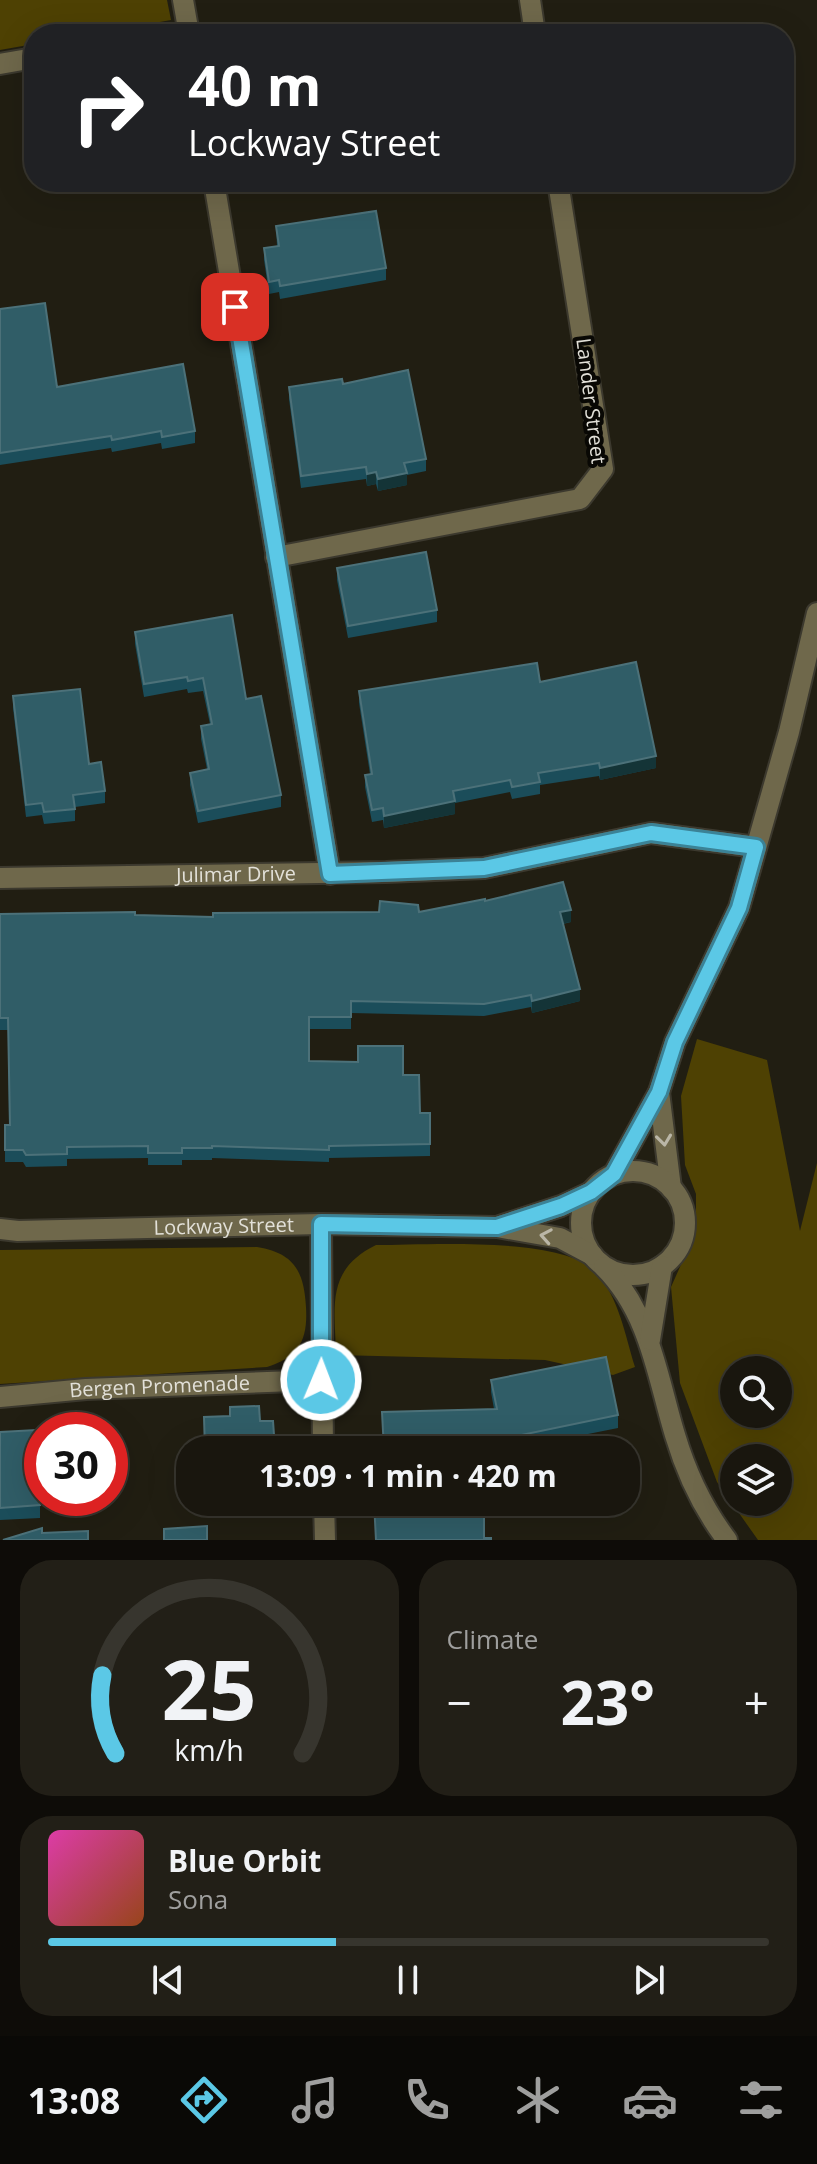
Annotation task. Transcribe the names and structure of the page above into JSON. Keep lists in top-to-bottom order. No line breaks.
{"streets":{"street":["Lander Street","Julimar Drive","Lockway Street","Bergen Promenade"]},"page":{"turn":["40 m","Lockway Street"],"limit":"30","trip":"13:09 · 1 min · 420 m","tile":"Climate","heat":["−","23°","+"],"song":["Blue Orbit","Sona"],"tabs":"13:08","gauge":["25","km/h"]}}
